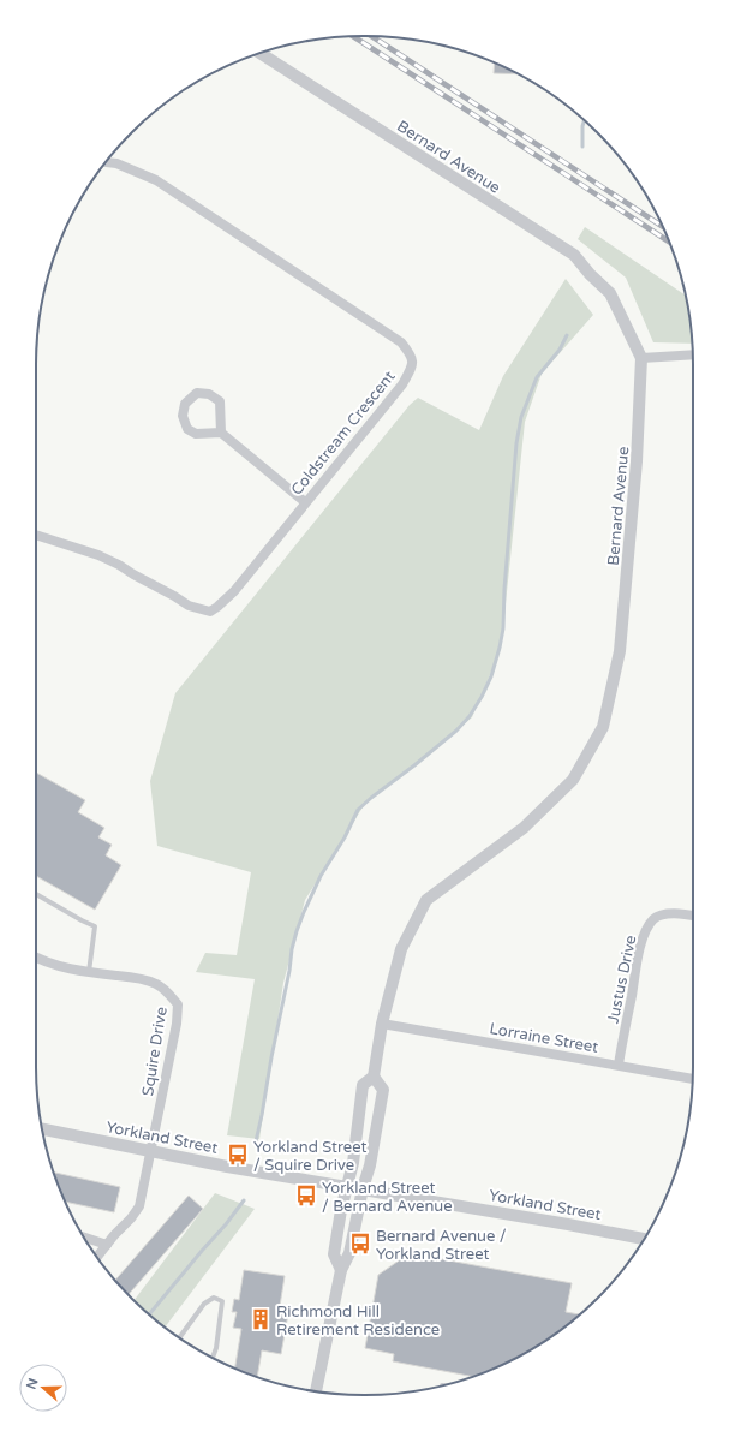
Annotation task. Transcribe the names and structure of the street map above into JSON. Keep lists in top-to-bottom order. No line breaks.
{"streets":{"street":["Bernard Avenue","Coldstream Crescent","Justus Drive","Lorraine Street","Squire Drive","Yorkland Street"]},"crossings":[["Bernard Avenue","Lorraine Street"],["Bernard Avenue","Yorkland Street"],["Justus Drive","Lorraine Street"],["Squire Drive","Yorkland Street"]],"places":{"bus stop":["Yorkland Street / Squire Drive","Yorkland Street / Bernard Avenue","Bernard Avenue / Yorkland Street"],"building":["Richmond Hill Retirement Residence"]},"north":"left"}
